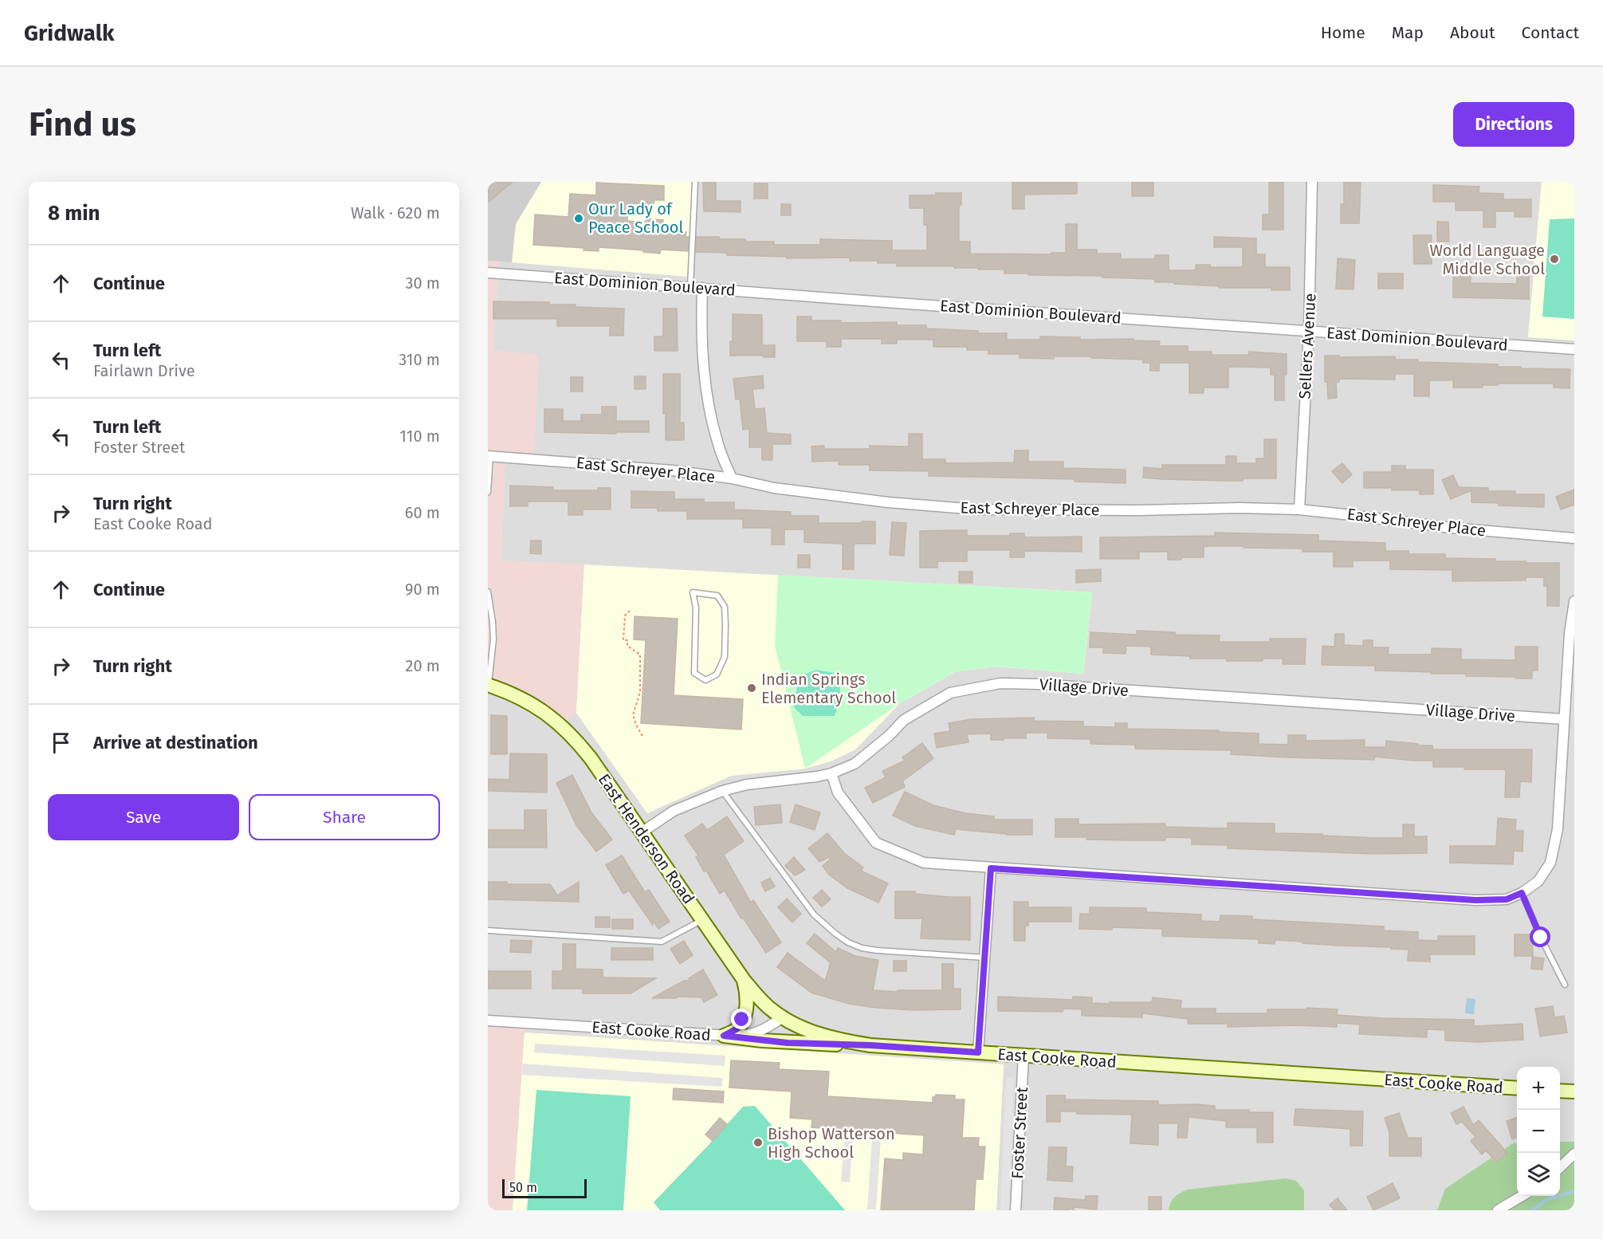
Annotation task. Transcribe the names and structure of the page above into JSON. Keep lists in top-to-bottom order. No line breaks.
{"streets":{"main road":["East Henderson Road","East Cooke Road"],"street":["East Dominion Boulevard","Sellers Avenue","East Schreyer Place","Village Drive","Foster Street"]},"crossings":[["East Dominion Boulevard","Sellers Avenue"],["Sellers Avenue","East Schreyer Place"],["Village Drive","East Henderson Road"],["East Henderson Road","East Cooke Road"],["East Cooke Road","Foster Street"]],"places":["Our Lady of Peace School","World Language Middle School","Indian Springs Elementary School","Bishop Watterson High School"],"scale_bar":"50 m","page":{"header":"Gridwalk","nav":["Home","Map","About","Contact"],"buttons":["Directions",["Save","Share"]],"title":"Find us","heading":["8 min","Walk · 620 m"],"list":[["Continue","30 m"],["Turn left","Fairlawn Drive","310 m"],["Turn left","Foster Street","110 m"],["Turn right","East Cooke Road","60 m"],["Continue","90 m"],["Turn right","20 m"],"Arrive at destination"],"map_buttons":["+","−"],"scale":"50 m"}}
